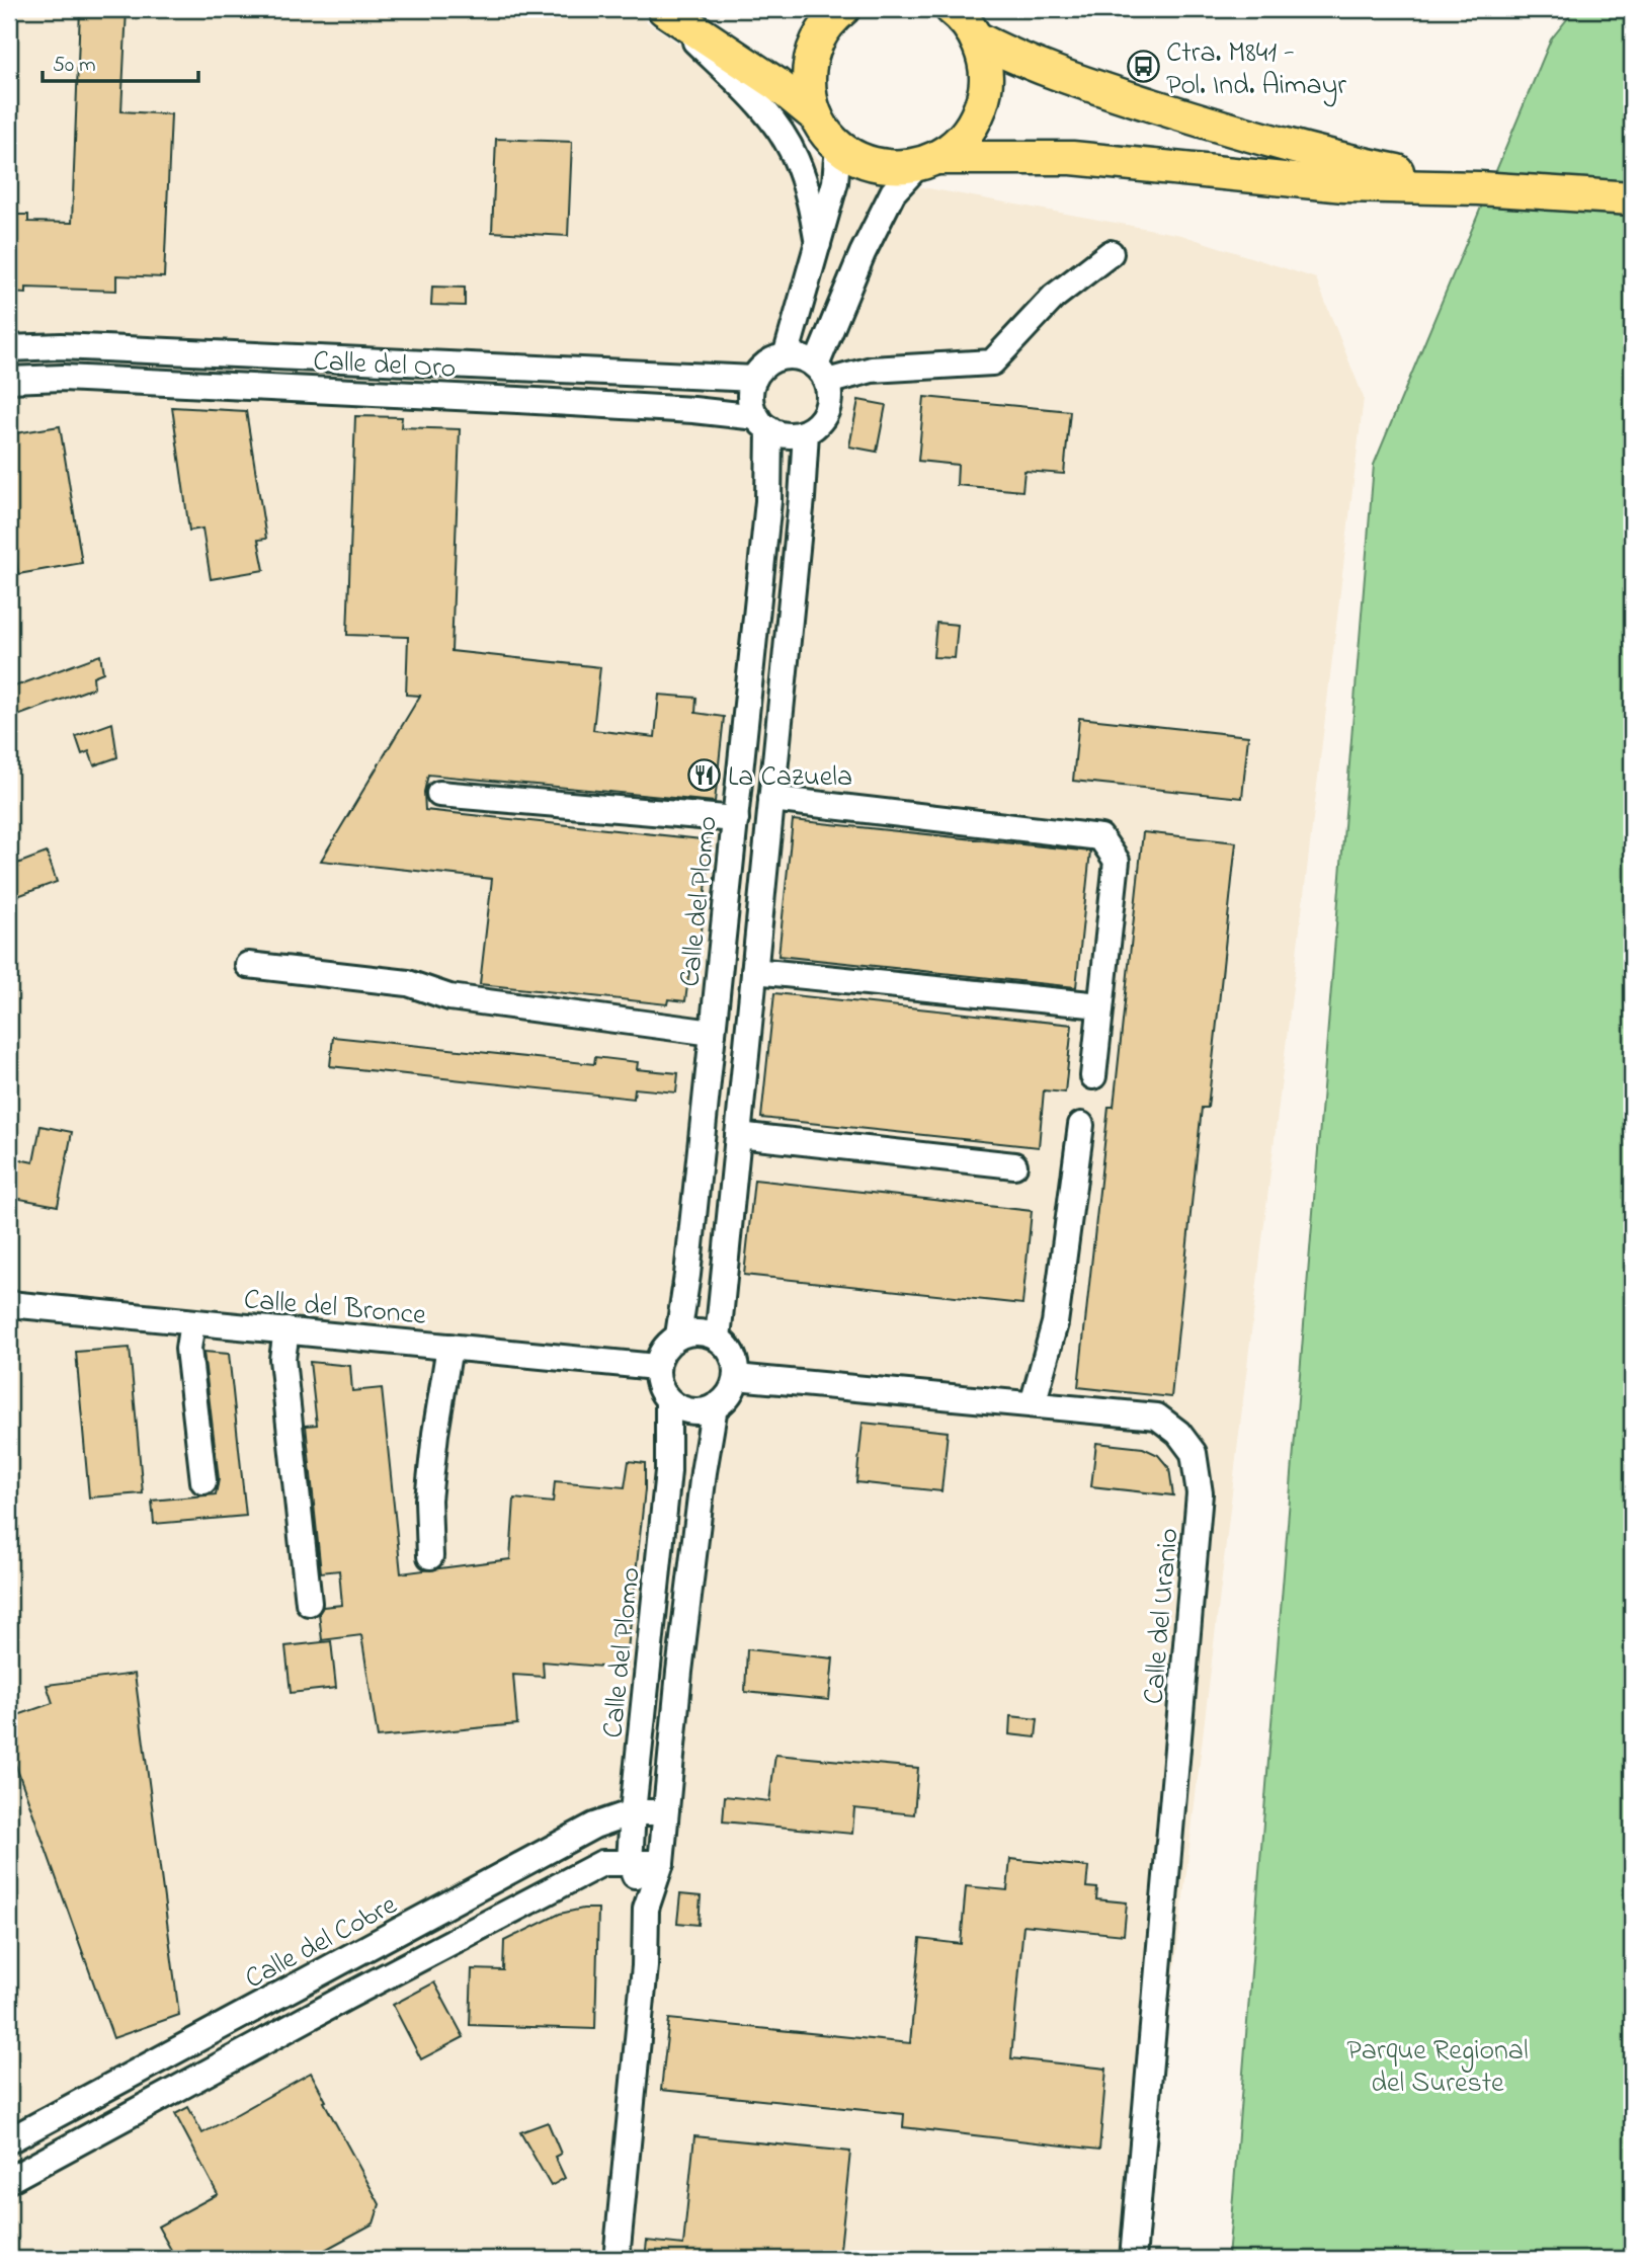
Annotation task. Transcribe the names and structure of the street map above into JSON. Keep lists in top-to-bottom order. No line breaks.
{"streets":{"street":["Calle del Oro","Calle del Plomo","Calle del Bronce","Calle del Uranio","Calle del Cobre"]},"crossings":[["Calle del Oro","Calle del Plomo"],["Calle del Plomo","Calle del Bronce"],["Calle del Plomo","Calle del Uranio"],["Calle del Plomo","Calle del Cobre"],["Calle del Bronce","Calle del Uranio"]],"parks":["Parque Regional del Sureste"],"places":{"bus stop":["Ctra. M841 - Pol. Ind. Aimayr"],"restaurant":["La Cazuela"]},"scale_bar":"50 m"}
